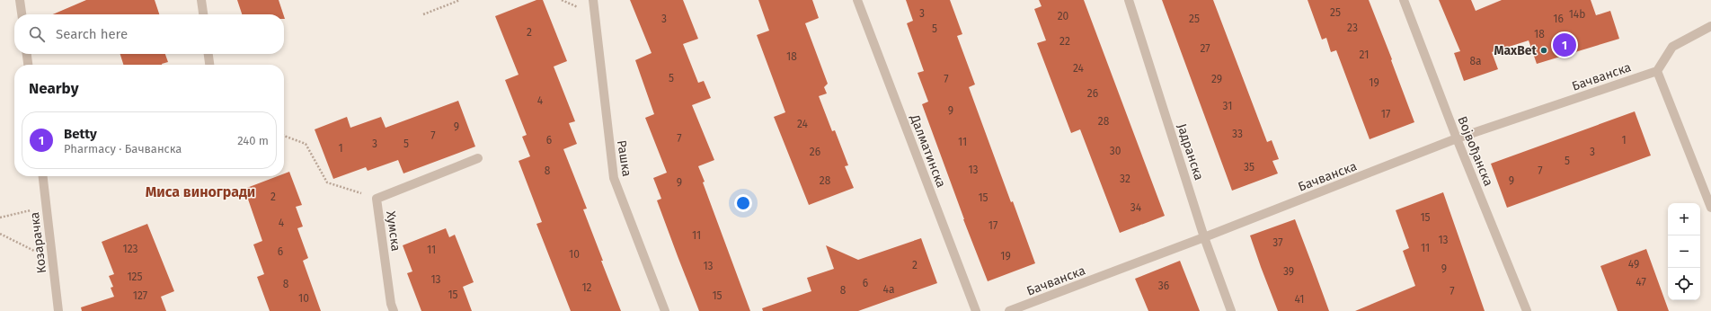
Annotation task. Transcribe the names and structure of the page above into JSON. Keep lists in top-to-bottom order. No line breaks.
{"streets":{"street":["Бачванска","Далматинска","Војвођанска","Јадранска","Рашка","Хумска","Козарачка"]},"crossings":[["Бачванска","Војвођанска"],["Бачванска","Јадранска"]],"districts":["Миса виногради"],"places":["MaxBet"],"house_numbers":["25","3","14b","20","3","25","16","23","5","2","18","22","27","21","18","8a","24","5","7","29","19","26","4","31","9","17","28","24","9","33","7","7","6","1","11","3","5","1","30","26","3","5","35","13","8","7","32","28","9","9","2","15","34","15","4","17","11","13","37","11","123","11","6","10","19","49","2","13","9","39","125","13","47","6","8","36","12","4a","8","7","15","127","15","10","41"],"page":{"search":"Search here","pins":"1","heading":"Nearby","list":[{"mark":"1","name":"Betty","note":"Pharmacy · Бачванска","value":"240 m"}],"map_buttons":["+","−"]}}
